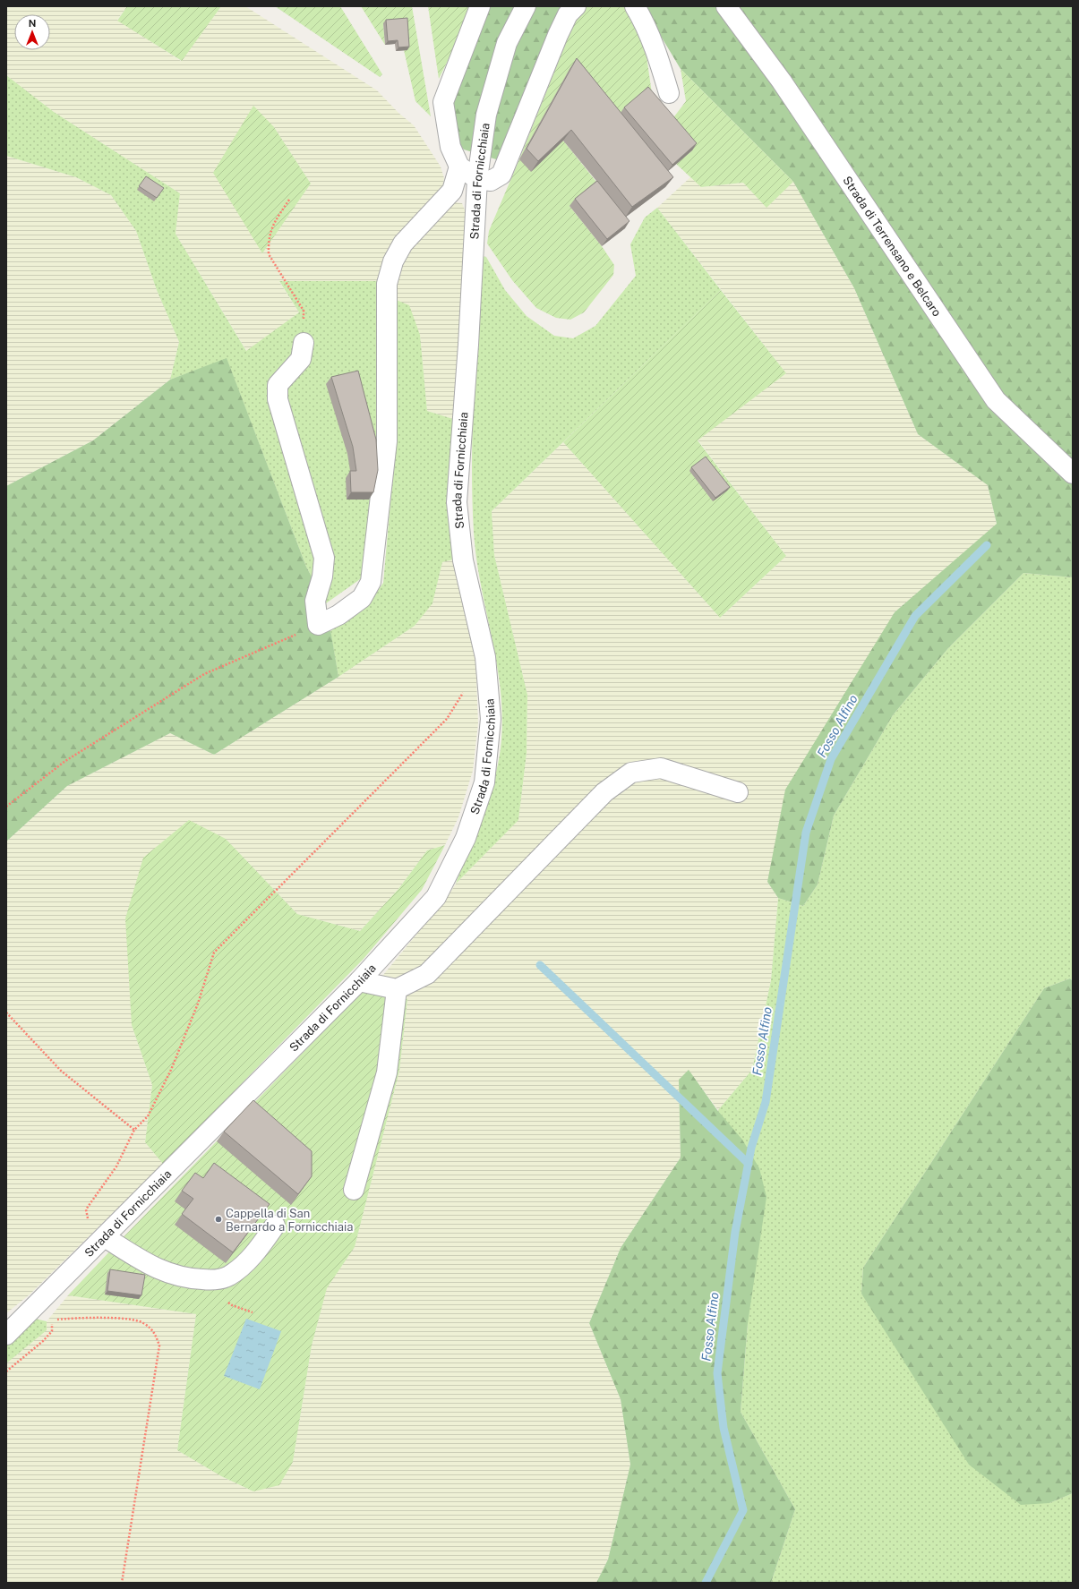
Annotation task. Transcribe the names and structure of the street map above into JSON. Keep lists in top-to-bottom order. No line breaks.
{"streets":{"street":["Strada di Fornicchiaia","Strada di Terrensano e Belcaro"]},"water":["Fosso Alfino"],"places":["Cappella di San Bernardo a Fornicchiaia"],"north":"top"}
